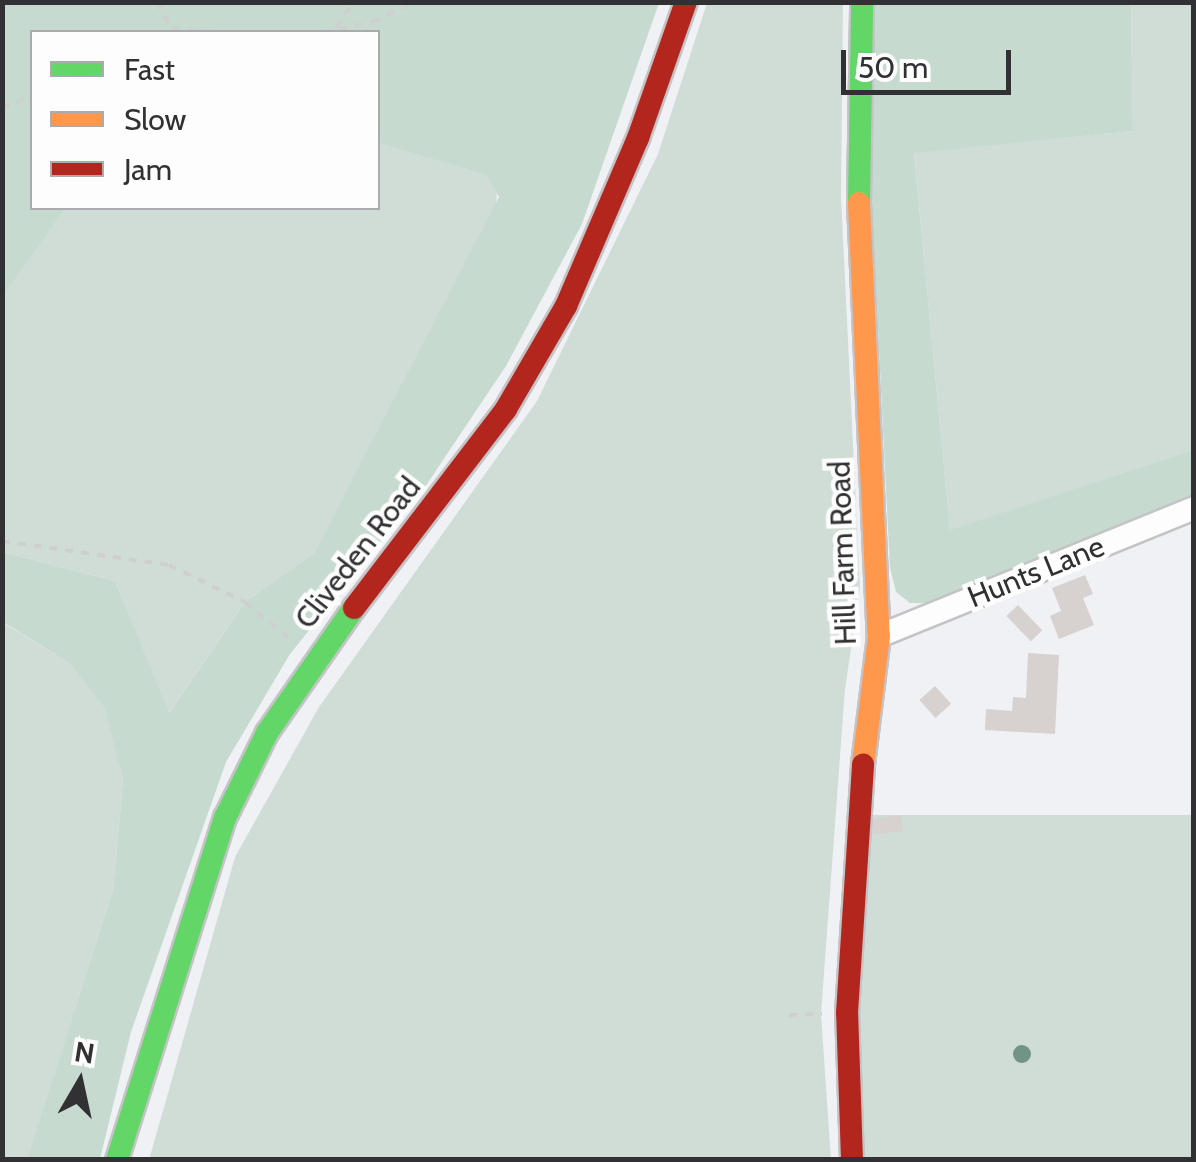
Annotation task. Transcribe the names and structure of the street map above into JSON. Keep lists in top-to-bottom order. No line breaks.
{"streets":{"street":["Cliveden Road","Hill Farm Road","Hunts Lane"]},"crossings":[["Hill Farm Road","Hunts Lane"]],"legend":["Fast","Slow","Jam"],"scale_bar":"50 m","north":"top"}
